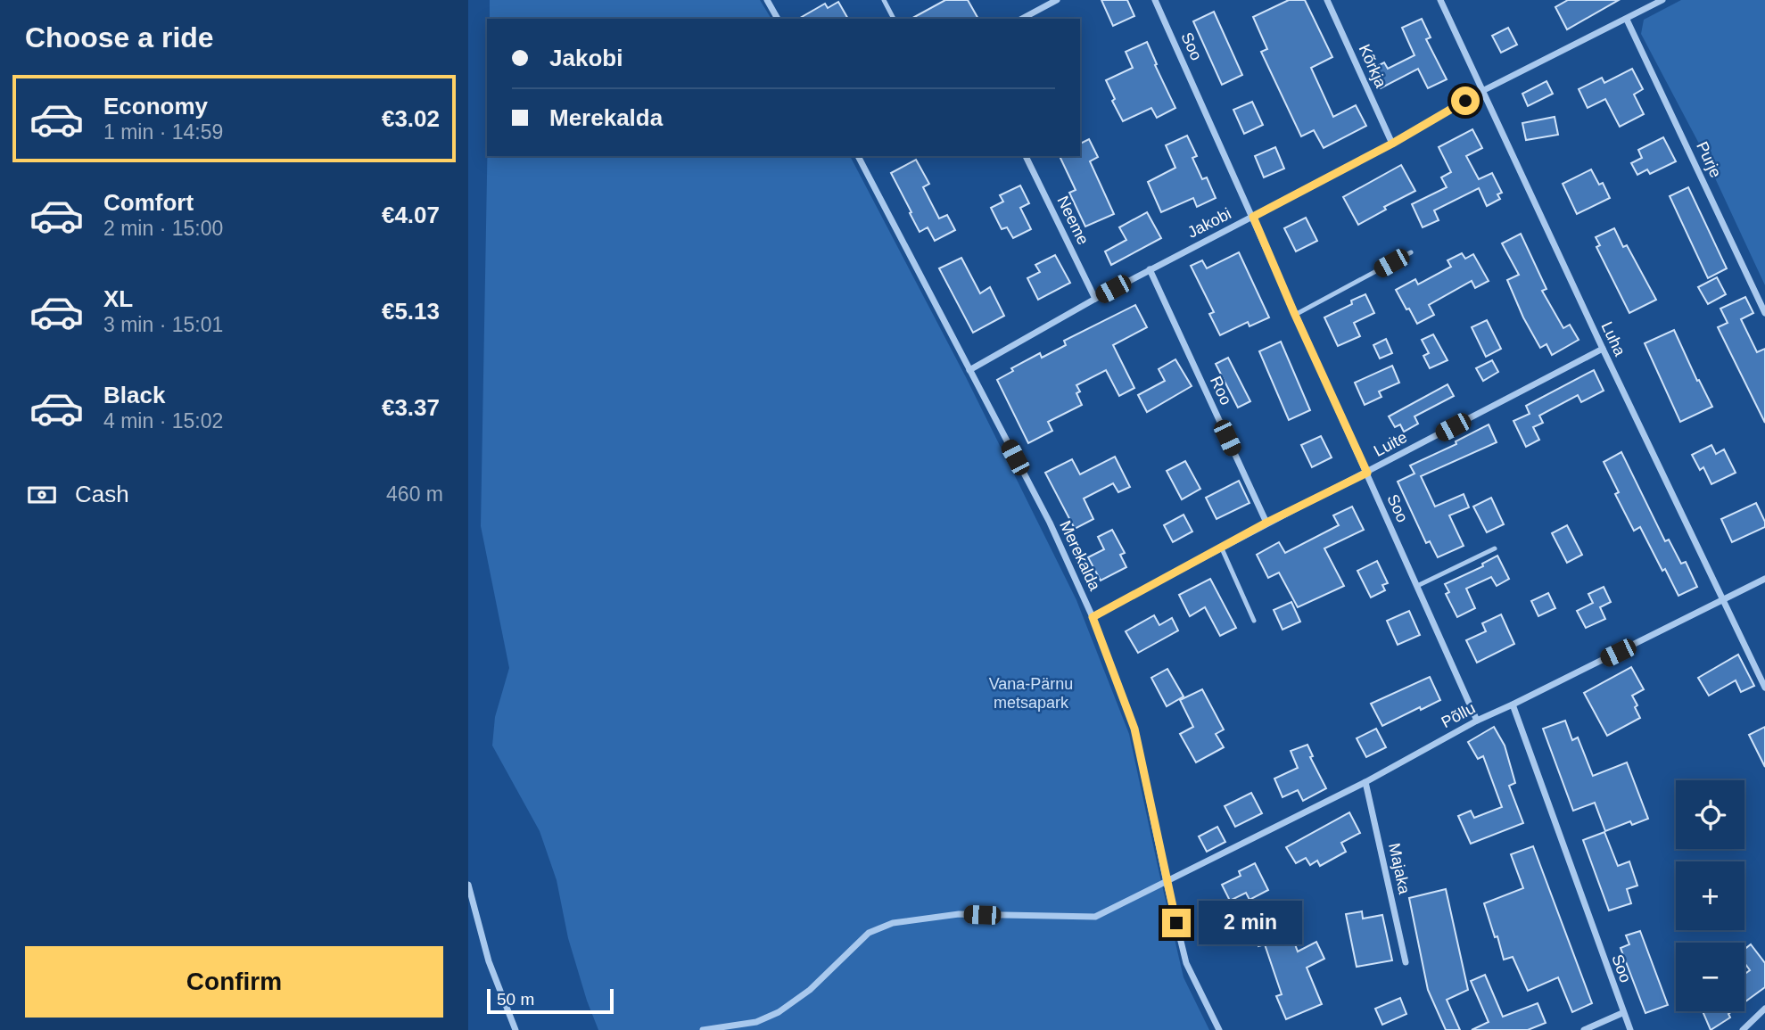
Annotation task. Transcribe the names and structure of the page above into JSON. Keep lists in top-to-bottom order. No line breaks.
{"streets":{"street":["Soo","Kõrkja","Purje","Neeme","Jakobi","Luha","Roo","Luite","Merekalda","Põllu","Majaka"]},"crossings":[["Soo","Jakobi"],["Soo","Luite"],["Soo","Põllu"],["Kõrkja","Jakobi"],["Purje","Jakobi"],["Neeme","Jakobi"],["Jakobi","Luha"],["Jakobi","Roo"],["Jakobi","Merekalda"],["Luha","Luite"],["Luha","Põllu"],["Roo","Luite"],["Luite","Merekalda"],["Merekalda","Põllu"],["Põllu","Majaka"]],"parks":["Vana-Pärnu metsapark"],"scale_bar":"50 m","page":{"heading":"Choose a ride","banner":["Jakobi","Merekalda"],"list":[{"name":"Economy","note":"1 min · 14:59","value":"€3.02"},{"name":"Comfort","note":"2 min · 15:00","value":"€4.07"},{"name":"XL","note":"3 min · 15:01","value":"€5.13"},{"name":"Black","note":"4 min · 15:02","value":"€3.37"}],"pay":["Cash","460 m"],"map_buttons":["+","−"],"bubble":"2 min","buttons":"Confirm","scale":"50 m"}}
